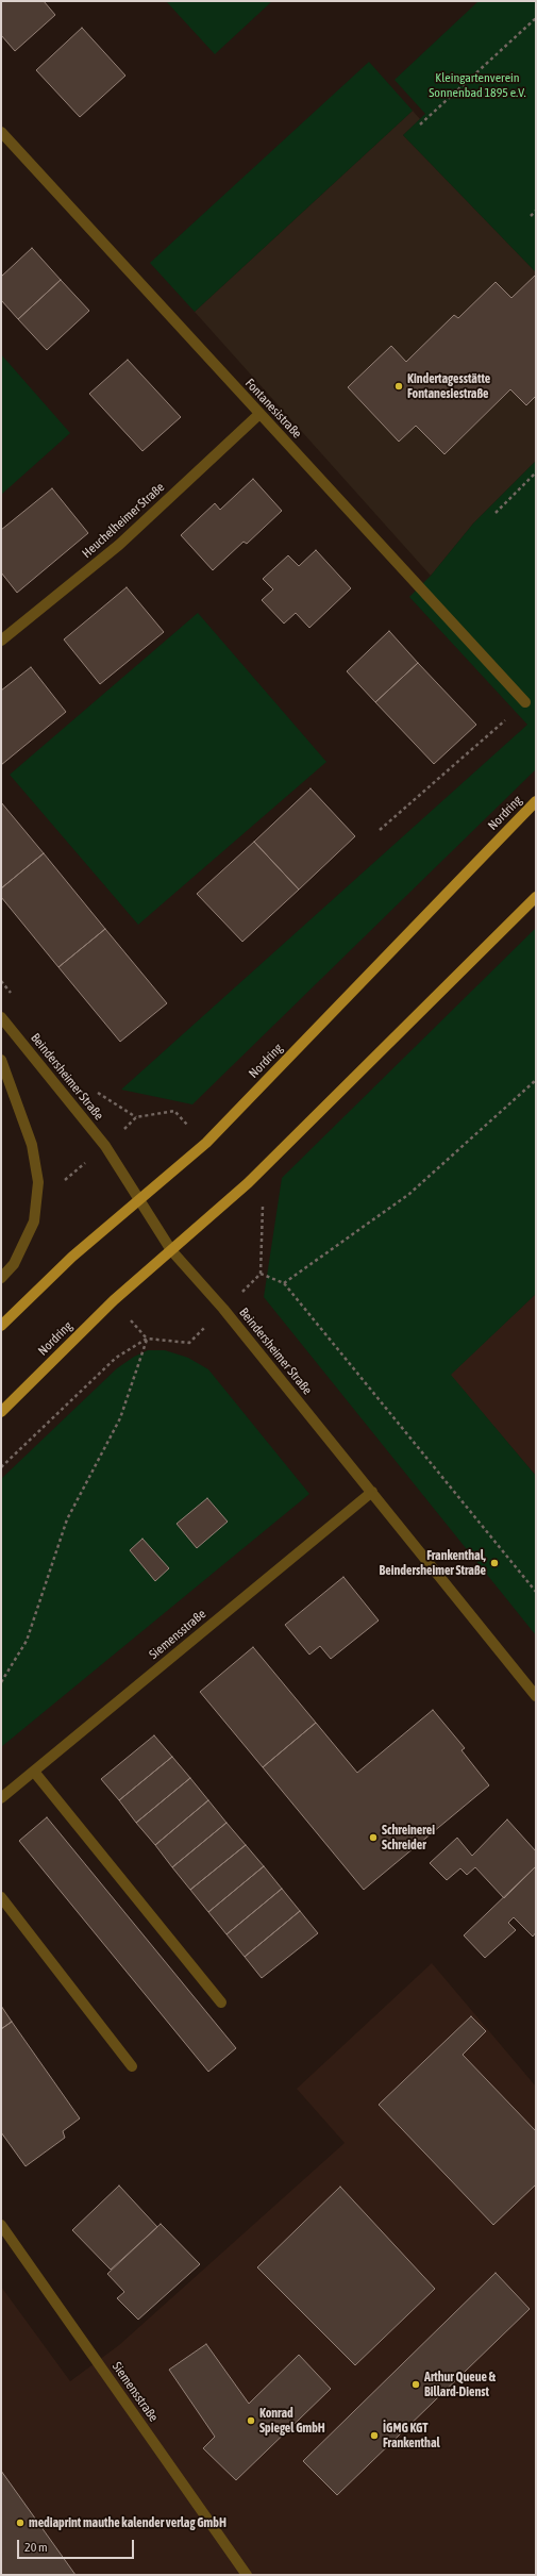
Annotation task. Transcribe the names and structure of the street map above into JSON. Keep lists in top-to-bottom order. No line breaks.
{"streets":{"main road":["Nordring"],"street":["Fontanesistraße","Heuchelheimer Straße","Beindersheimer Straße","Siemensstraße"]},"crossings":[["Fontanesistraße","Heuchelheimer Straße"],["Nordring","Beindersheimer Straße"],["Beindersheimer Straße","Siemensstraße"]],"parks":["Kleingartenverein Sonnenbad 1895 e.V."],"places":["Kindertagesstätte Fontanesiestraße","Frankenthal, Beindersheimer Straße","Schreinerei Schreider","Arthur Queue & Billard-Dienst","Konrad Spiegel GmbH","İGMG KGT Frankenthal","mediaprint mauthe kalender verlag GmbH"],"scale_bar":"20 m"}
